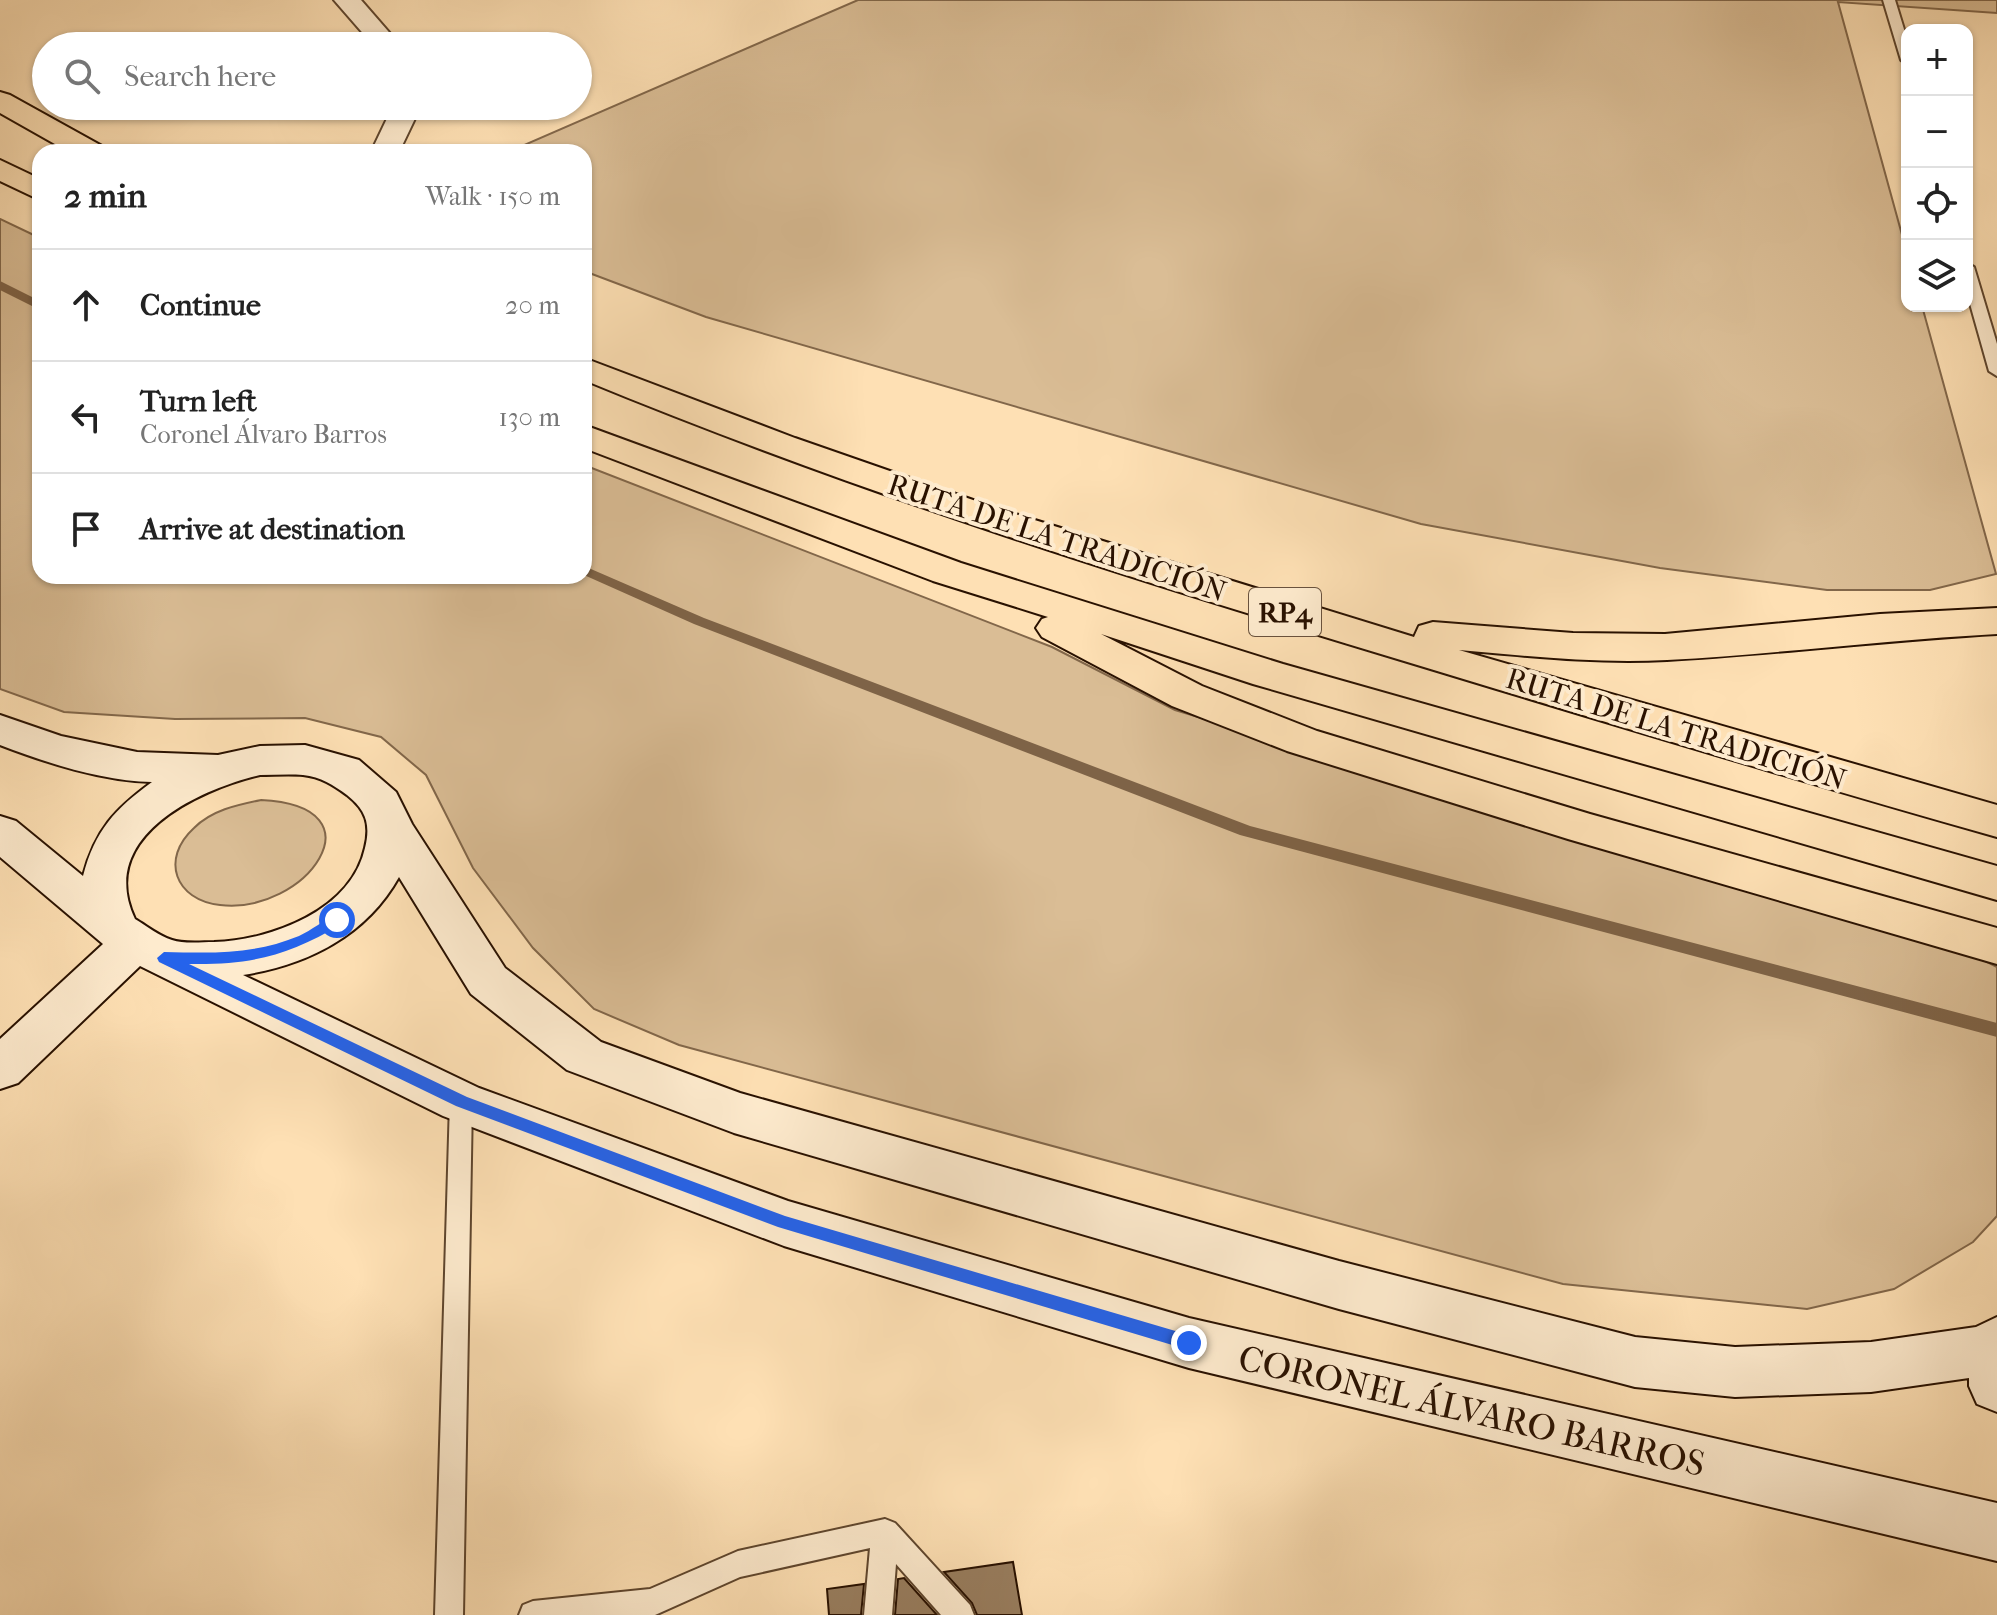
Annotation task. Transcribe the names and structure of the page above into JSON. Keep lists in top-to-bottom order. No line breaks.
{"streets":{"main road":["RUTA DE LA TRADICIÓN","RP4","CORONEL ÁLVARO BARROS"]},"page":{"map_buttons":["+","−"],"search":"Search here","heading":["2 min","Walk · 150 m"],"list":[["Continue","20 m"],["Turn left","Coronel Álvaro Barros","130 m"],"Arrive at destination"]}}
